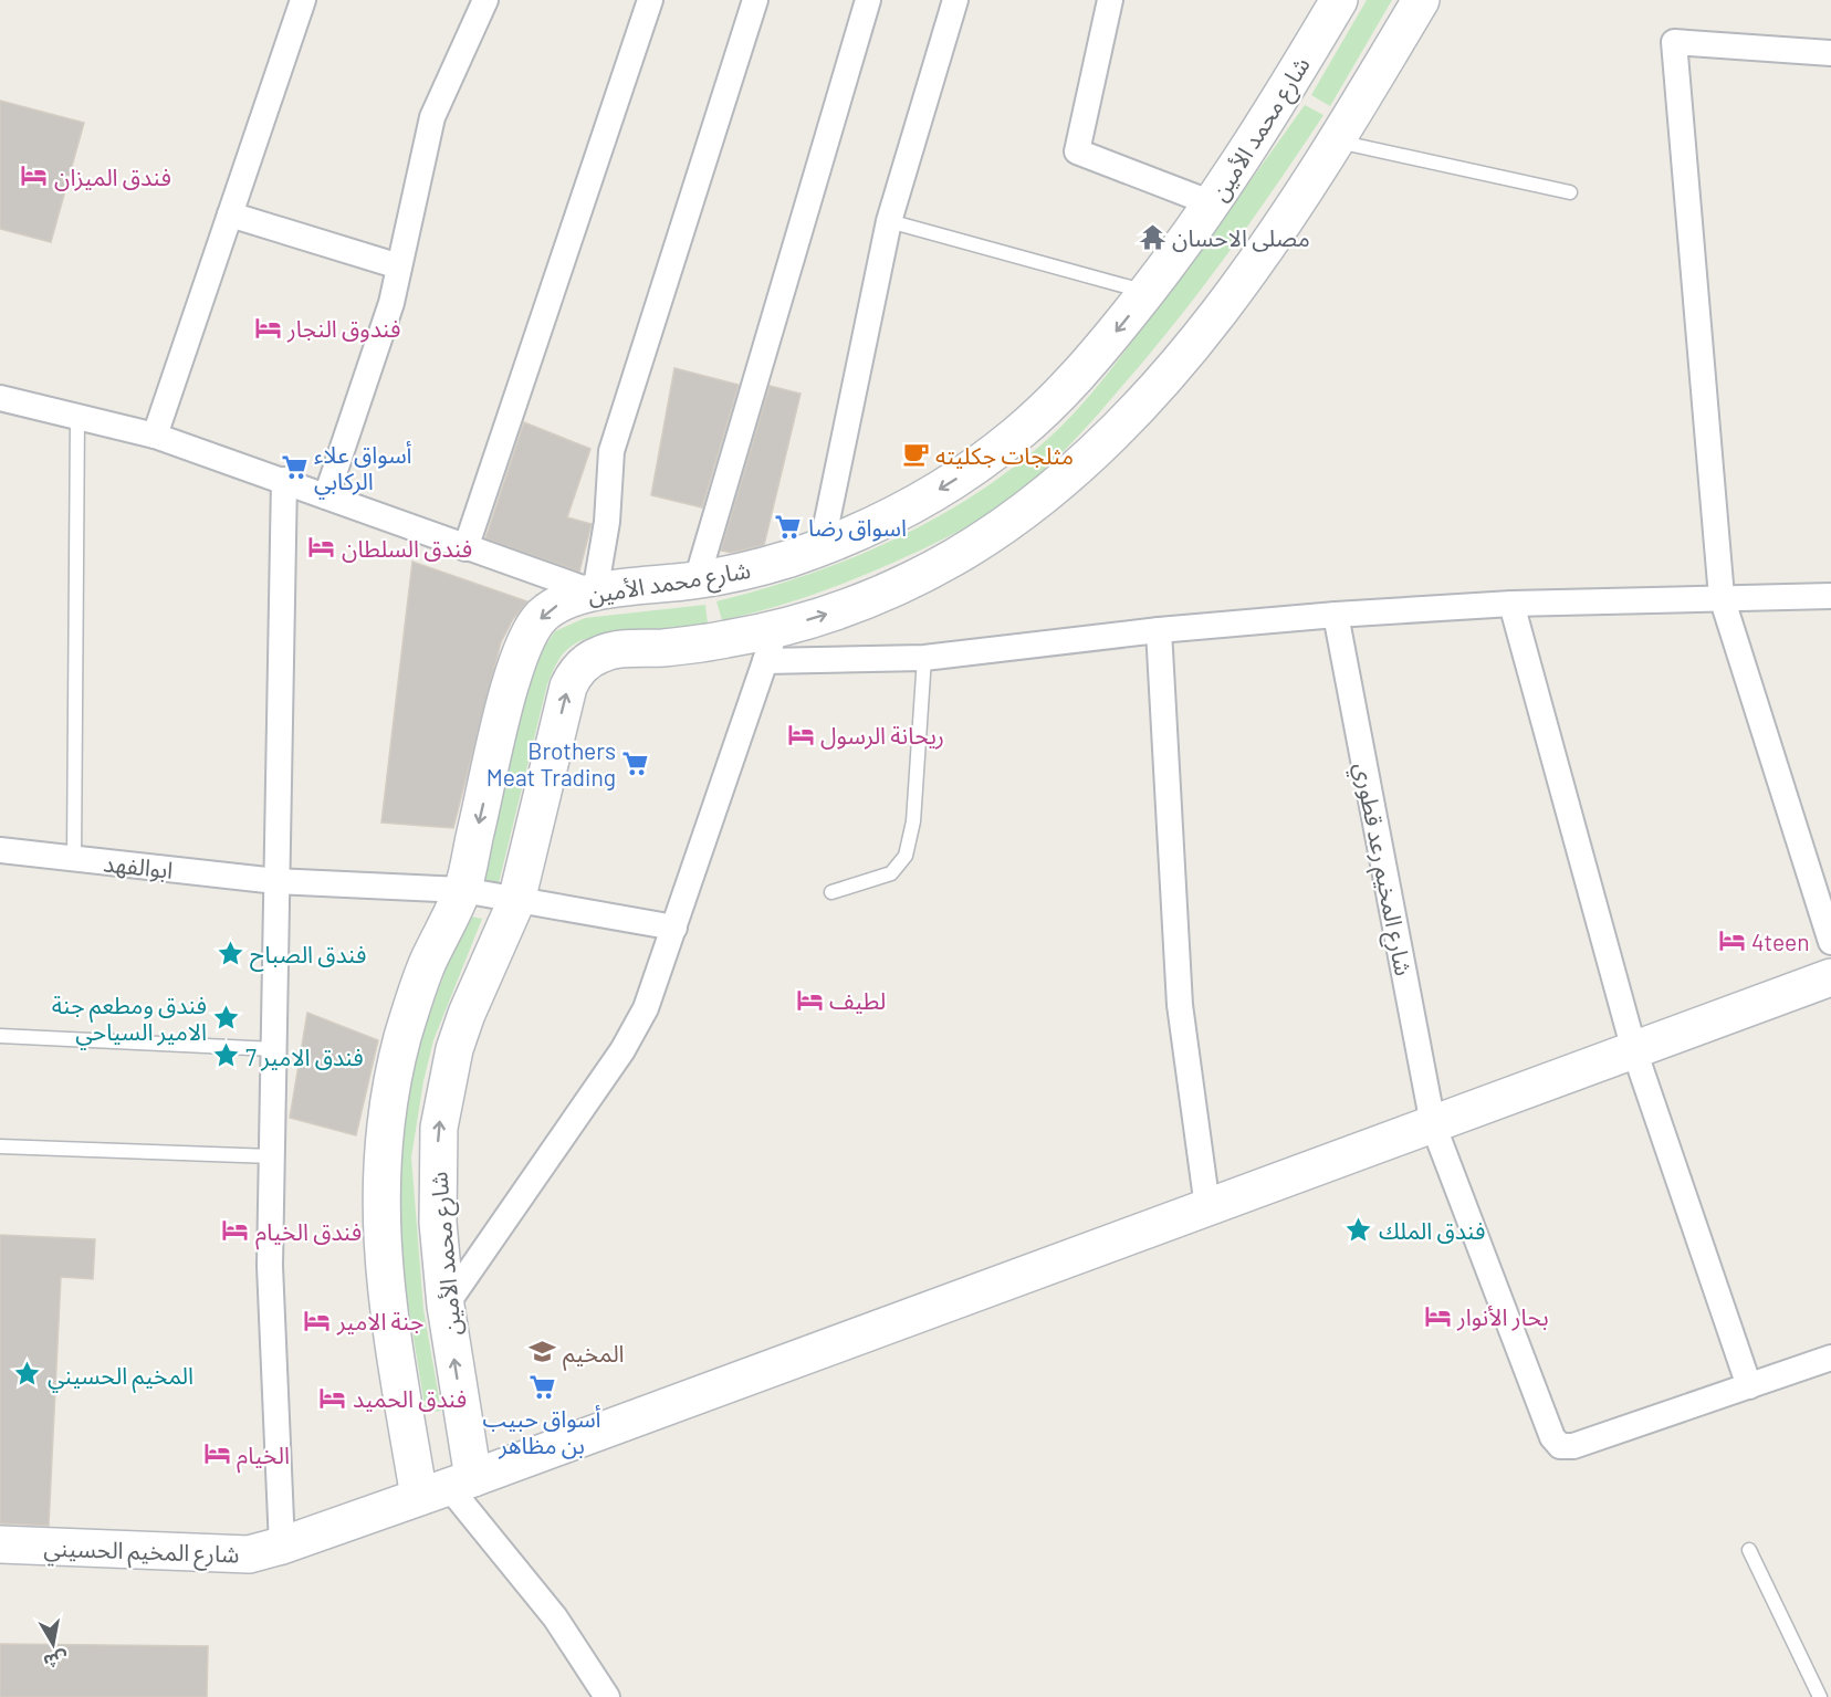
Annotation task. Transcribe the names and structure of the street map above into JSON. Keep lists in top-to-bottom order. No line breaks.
{"streets":{"main road":["شارع محمد الأمين","شارع المخيم الحسيني"],"street":["ابوالفهد","شارع المخيم رعد قطوري"]},"crossings":[["شارع محمد الأمين","ابوالفهد"],["شارع محمد الأمين","شارع المخيم الحسيني"],["شارع المخيم رعد قطوري","شارع المخيم الحسيني"]],"places":{"hotel":["فندق الميزان","فندوق النجار","فندق السلطان","ريحانة الرسول","4teen","لطيف","فندق الخيام","بحار الأنوار","جنة الامير","فندق الحميد","الخيام"],"temple":["مصلى الاحسان"],"cafe":["مثلجات جكليته"],"supermarket":["أسواق علاء الركابي","اسواق رضا","Brothers Meat Trading","أسواق حبيب بن مظاهر"],"place":["فندق الصباح","فندق ومطعم جنة الامير السياحي","فندق الامير 7","فندق الملك","المخيم الحسيني"],"school or university":["المخيم"]},"north":"bottom"}
